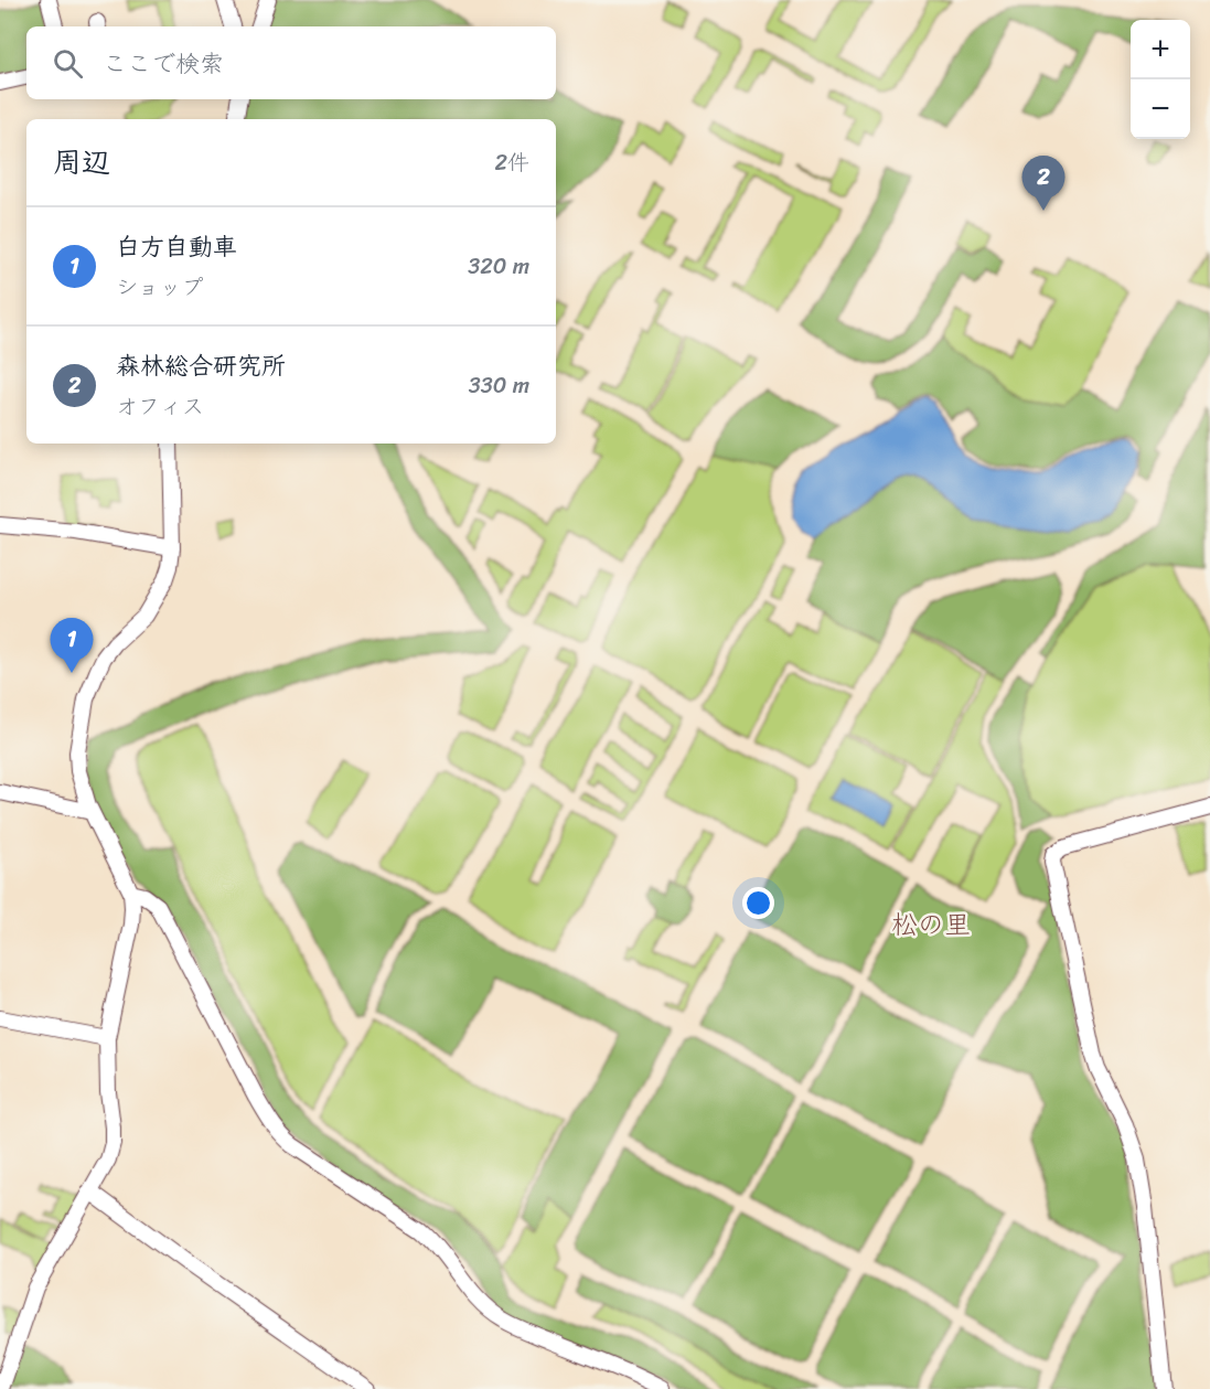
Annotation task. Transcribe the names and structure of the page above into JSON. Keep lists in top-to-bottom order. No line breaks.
{"districts":["松の里"],"page":{"map_buttons":["+","−"],"search":"ここで検索","heading":["周辺","2件"],"pins":["2","1"],"list":[{"mark":"1","name":"白方自動車","note":"ショップ","value":"320 m"},{"mark":"2","name":"森林総合研究所","note":"オフィス","value":"330 m"}]}}
